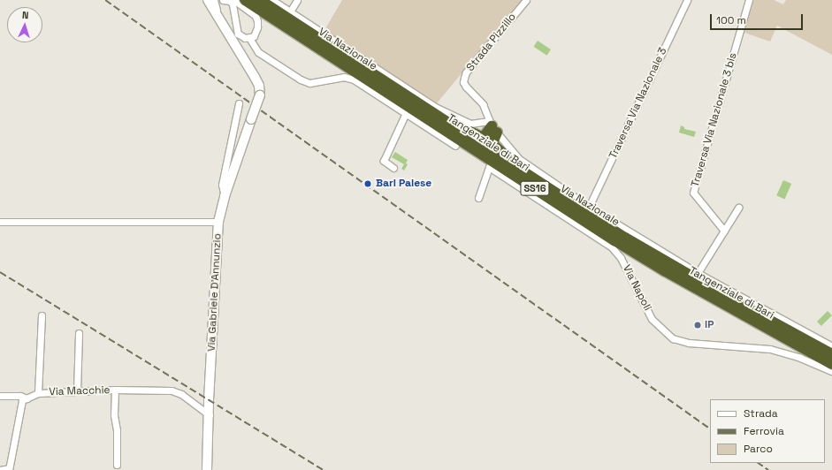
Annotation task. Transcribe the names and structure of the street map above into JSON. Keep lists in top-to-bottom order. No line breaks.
{"streets":{"highway":["Tangenziale di Bari","SS16"],"street":["Strada Pizzillo","Via Nazionale","Traversa Via Nazionale 3","Traversa Via Nazionale 3 bis","Via Napoli","Via Gabriele D'Annunzio","Via Macchie"]},"crossings":[["Strada Pizzillo","Via Nazionale"],["Via Nazionale","Traversa Via Nazionale 3"],["Via Gabriele D'Annunzio","Via Macchie"]],"places":["Bari Palese","IP"],"legend":["Strada","Ferrovia","Parco"],"scale_bar":"100 m","north":"top"}
